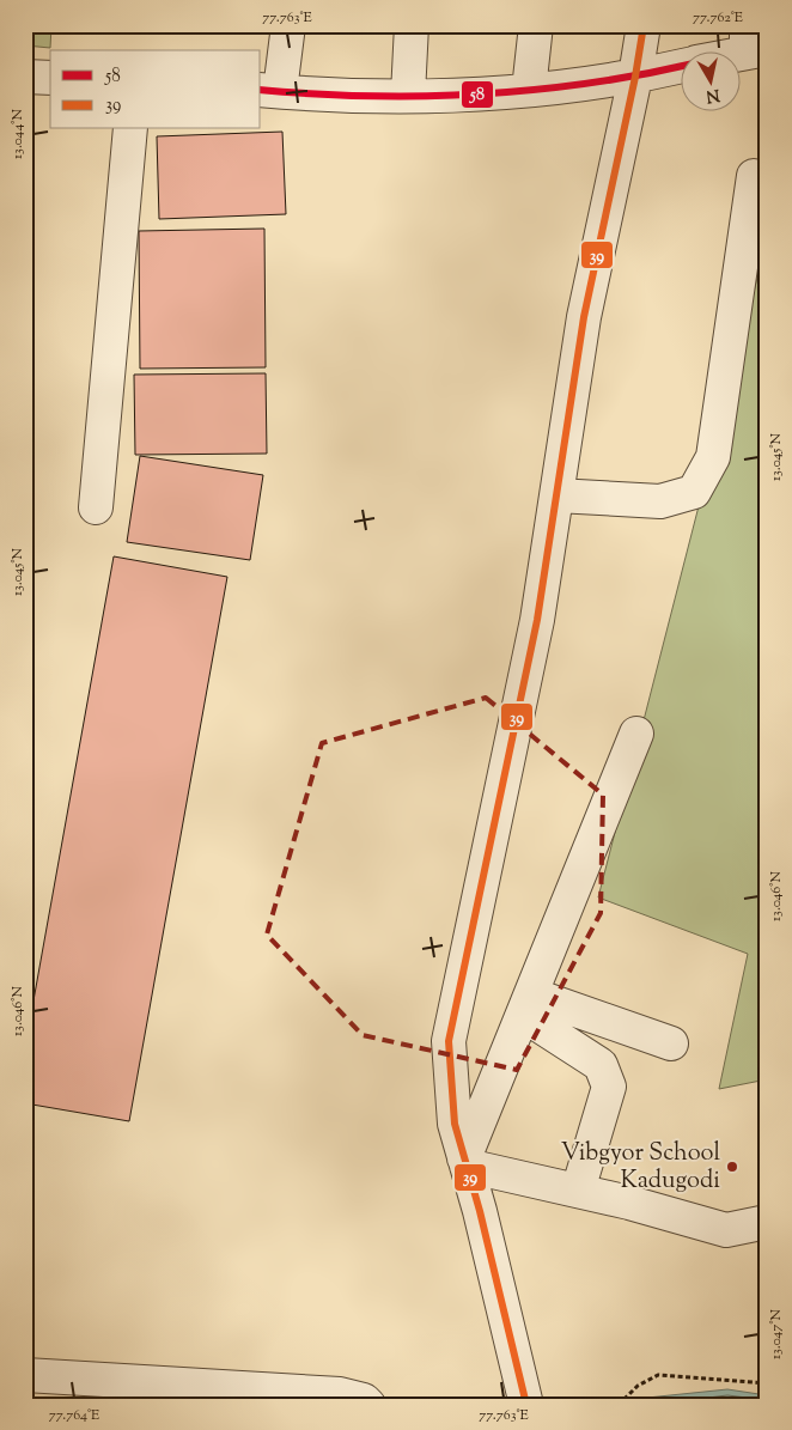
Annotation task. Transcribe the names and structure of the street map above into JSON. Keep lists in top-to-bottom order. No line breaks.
{"places":["Vibgyor School Kadugodi"],"lines":["transit line 39","transit line 58"],"legend":["58","39"],"north":"bottom","coordinates":["77.763°E","77.762°E","13.044°N","13.045°N","13.046°N","13.047°N","77.764°E"]}
